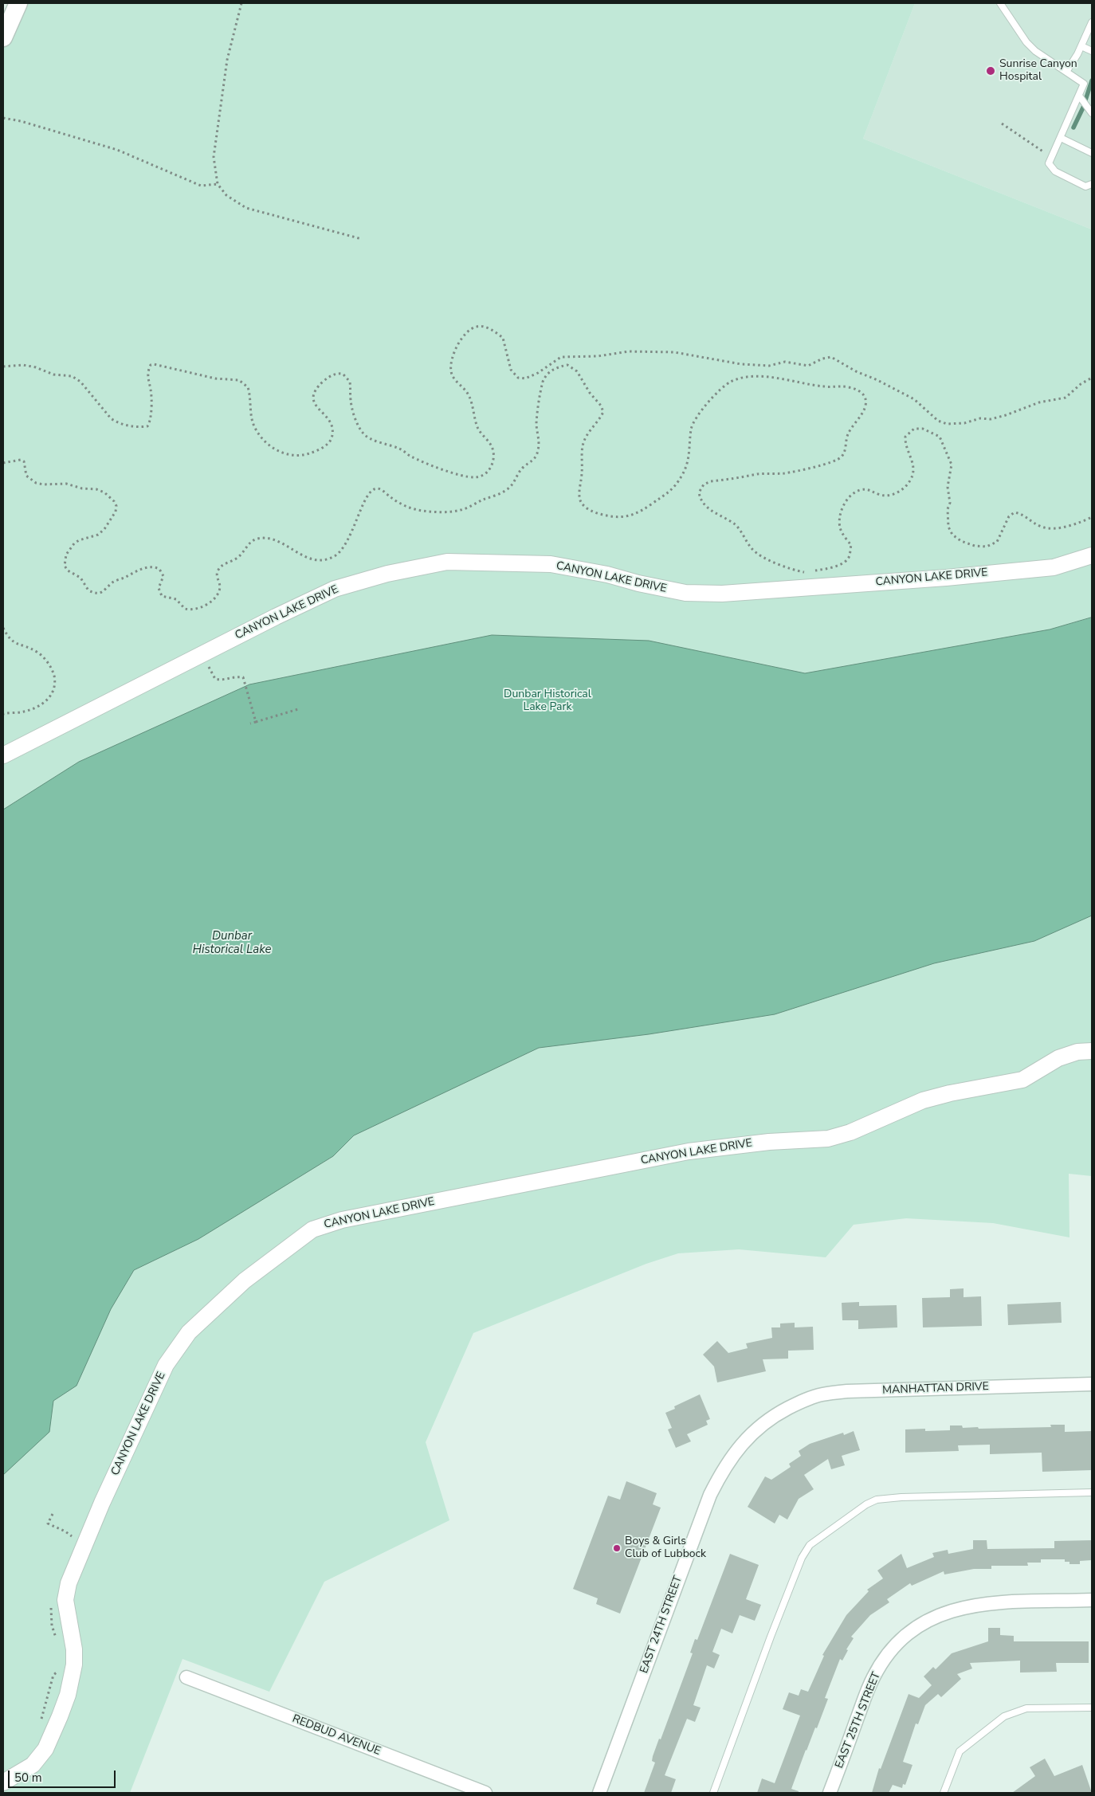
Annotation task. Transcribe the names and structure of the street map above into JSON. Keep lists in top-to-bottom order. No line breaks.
{"streets":{"street":["CANYON LAKE DRIVE","MANHATTAN DRIVE","EAST 24TH STREET","EAST 25TH STREET","REDBUD AVENUE"]},"crossings":[["MANHATTAN DRIVE","EAST 24TH STREET"]],"water":["Dunbar Historical Lake"],"parks":["Dunbar Historical Lake Park"],"places":["Sunrise Canyon Hospital","Boys & Girls Club of Lubbock"],"scale_bar":"50 m"}
